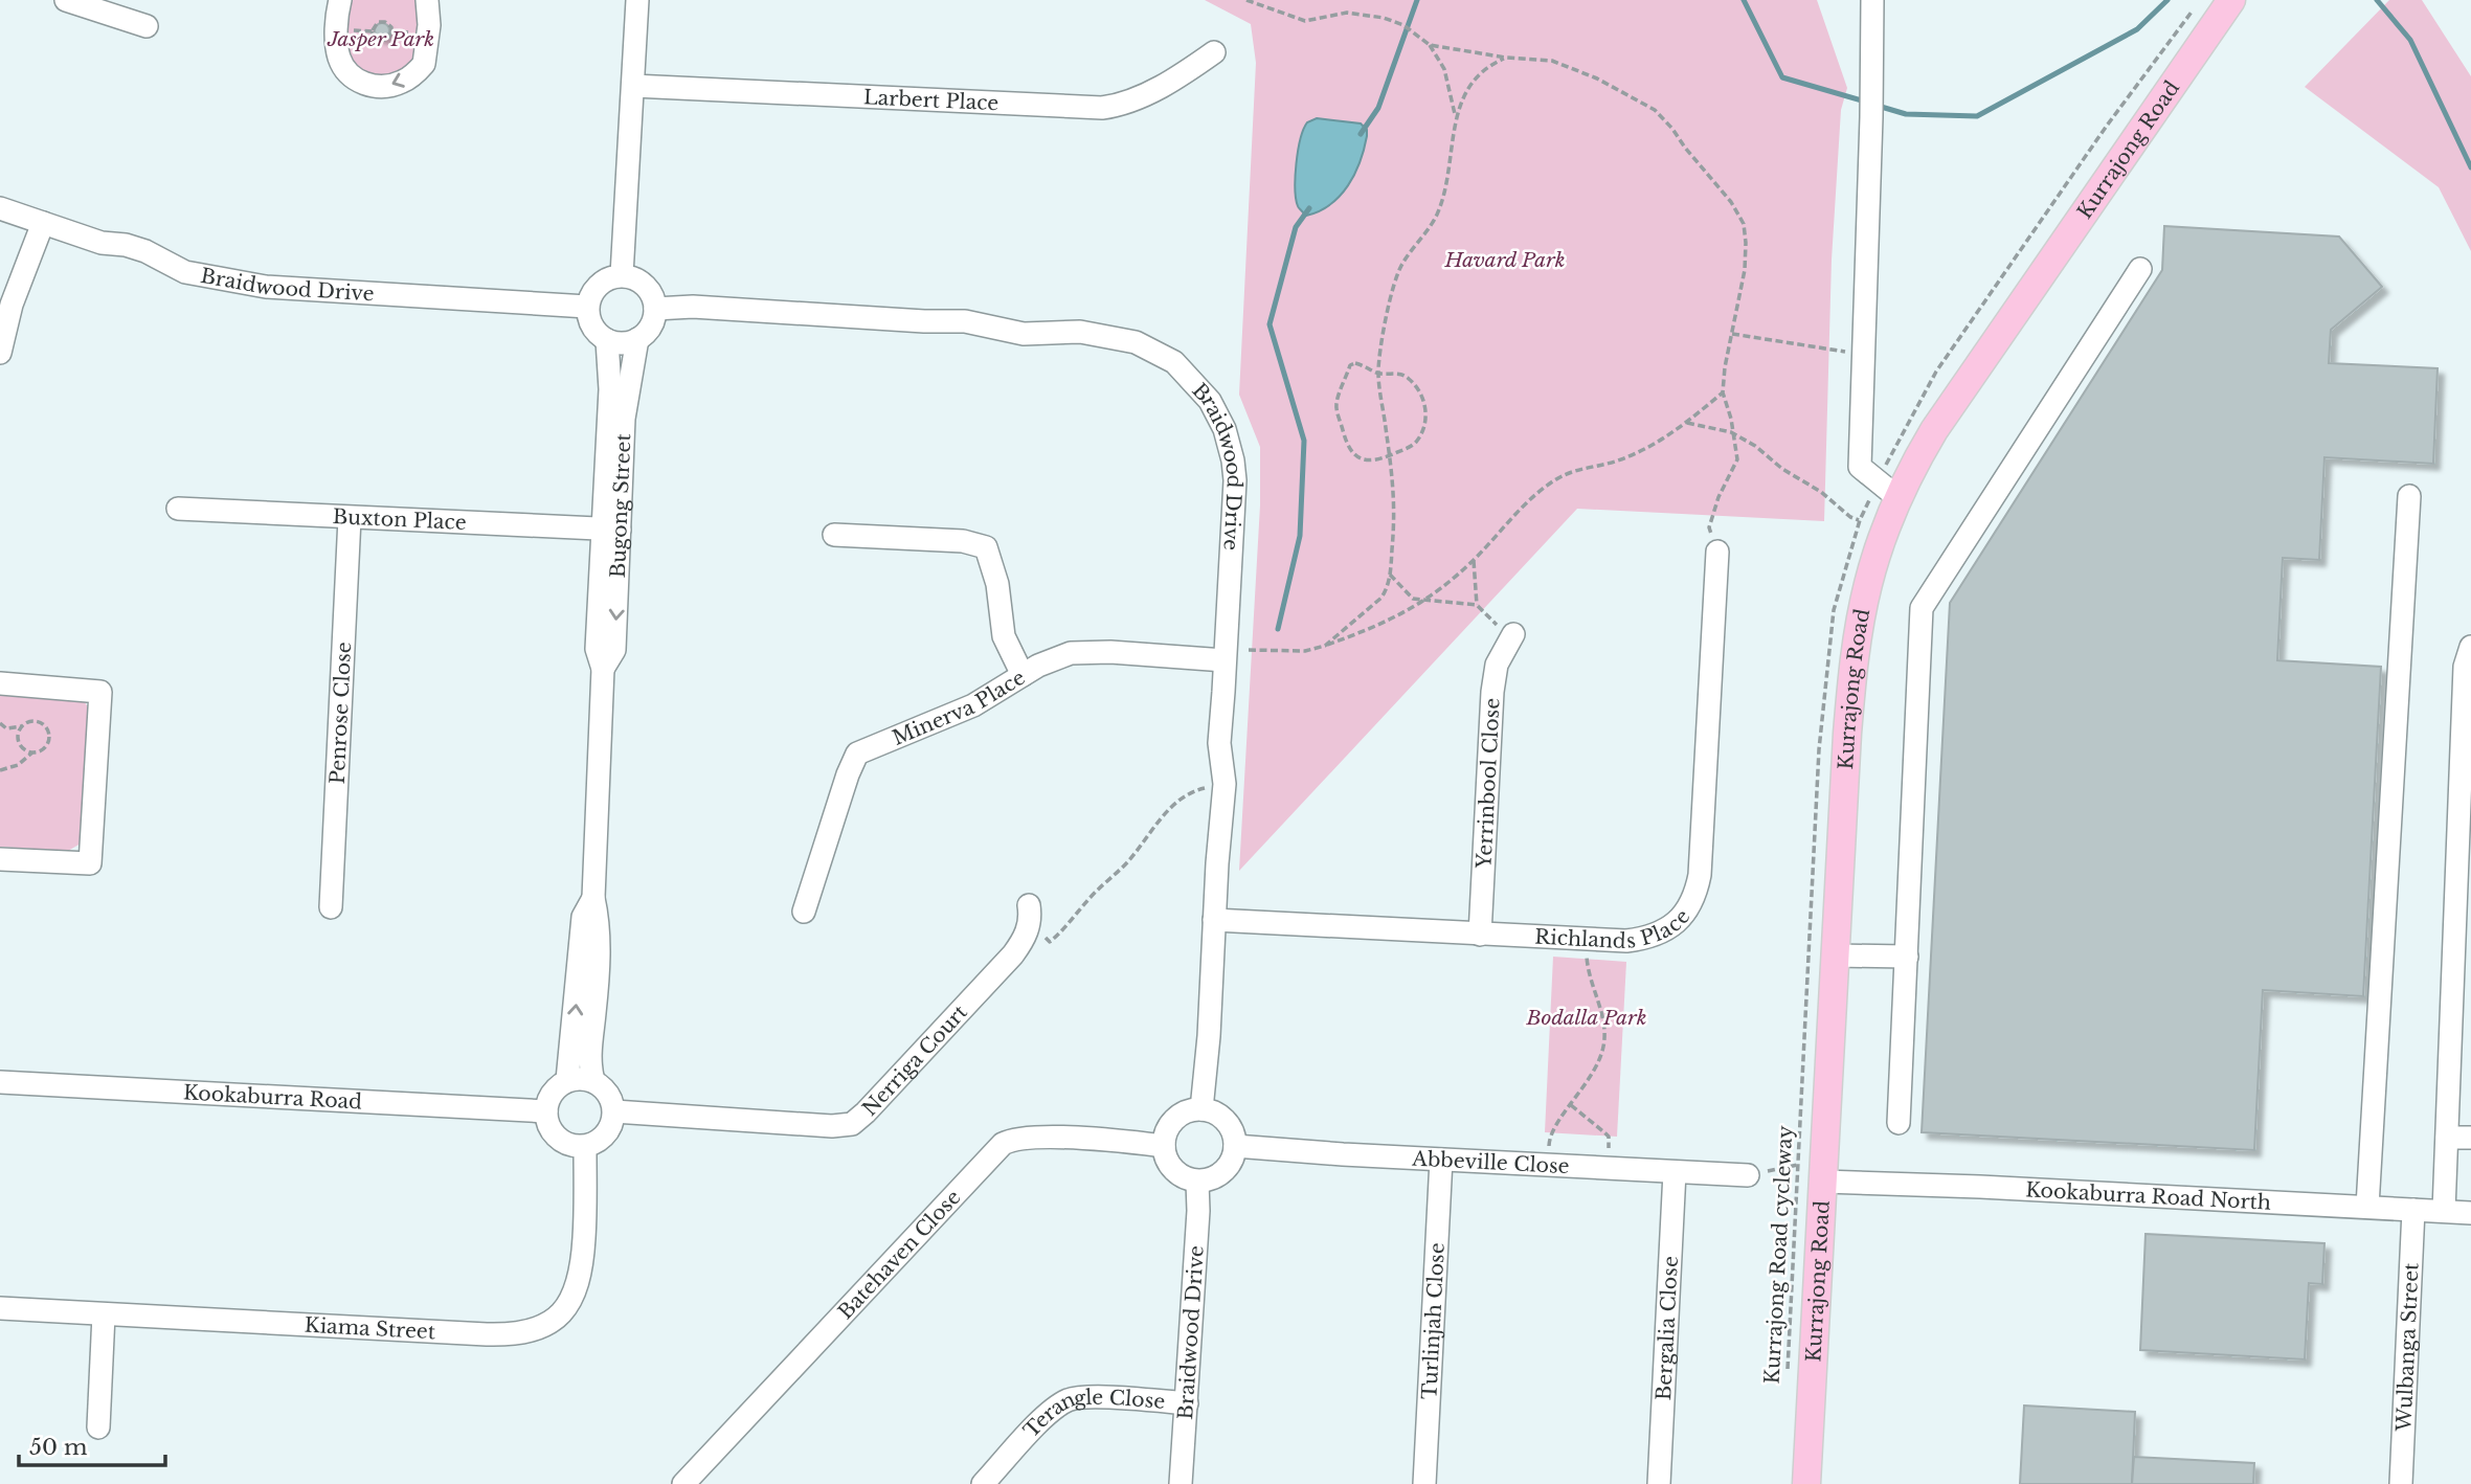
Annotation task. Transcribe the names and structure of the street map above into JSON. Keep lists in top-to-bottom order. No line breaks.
{"streets":{"main road":["Kurrajong Road"],"street":["Larbert Place","Braidwood Drive","Bugong Street","Buxton Place","Minerva Place","Penrose Close","Yerrinbool Close","Richlands Place","Nerriga Court","Kookaburra Road","Abbeville Close","Kookaburra Road North","Batehaven Close","Turlinjah Close","Kiama Street","Bergalia Close","Wulbanga Street","Terangle Close"],"path":["Kurrajong Road cycleway"]},"crossings":[["Kurrajong Road","Kookaburra Road North"],["Braidwood Drive","Bugong Street"],["Braidwood Drive","Minerva Place"],["Braidwood Drive","Richlands Place"],["Braidwood Drive","Abbeville Close"],["Braidwood Drive","Batehaven Close"],["Braidwood Drive","Terangle Close"],["Bugong Street","Buxton Place"],["Bugong Street","Nerriga Court"],["Bugong Street","Kookaburra Road"],["Bugong Street","Kiama Street"],["Buxton Place","Penrose Close"],["Yerrinbool Close","Richlands Place"],["Nerriga Court","Kookaburra Road"],["Nerriga Court","Kiama Street"],["Kookaburra Road","Kiama Street"],["Abbeville Close","Batehaven Close"],["Abbeville Close","Turlinjah Close"],["Abbeville Close","Bergalia Close"],["Kookaburra Road North","Wulbanga Street"]],"parks":["Jasper Park","Havard Park","Bodalla Park"],"scale_bar":"50 m"}
